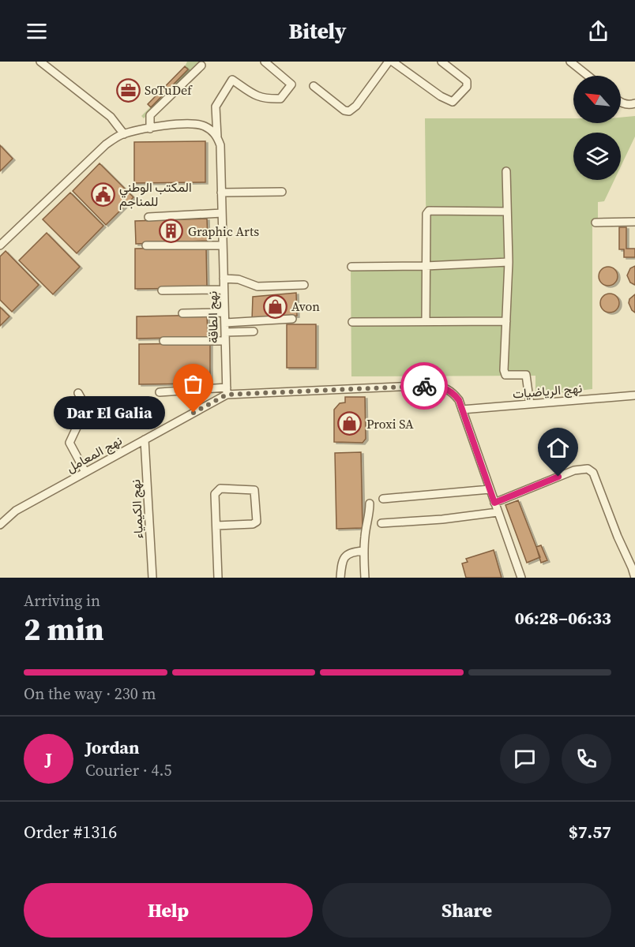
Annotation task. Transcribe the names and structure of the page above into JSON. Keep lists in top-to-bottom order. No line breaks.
{"streets":{"street":["نهج الطاقة","نهج الرياضيات","نهج المعامل","نهج الكيمياء"]},"crossings":[["نهج الطاقة","نهج المعامل"],["نهج المعامل","نهج الكيمياء"]],"places":{"office":["SoTuDef"],"public building":["المكتب الوطني للمناجم"],"building":["Graphic Arts"],"shop":["Avon","Proxi SA"],"other":["Dar El Galia"]},"north":"top left","page":{"header":"Bitely","bubble":"Dar El Galia","heading":["2 min","Arriving in","06:28–06:33"],"panel":["Jordan","Courier · 4.5","Order #1316","$7.57"],"bar":"On the way · 230 m","round":"J","buttons":["Help","Share"]}}
